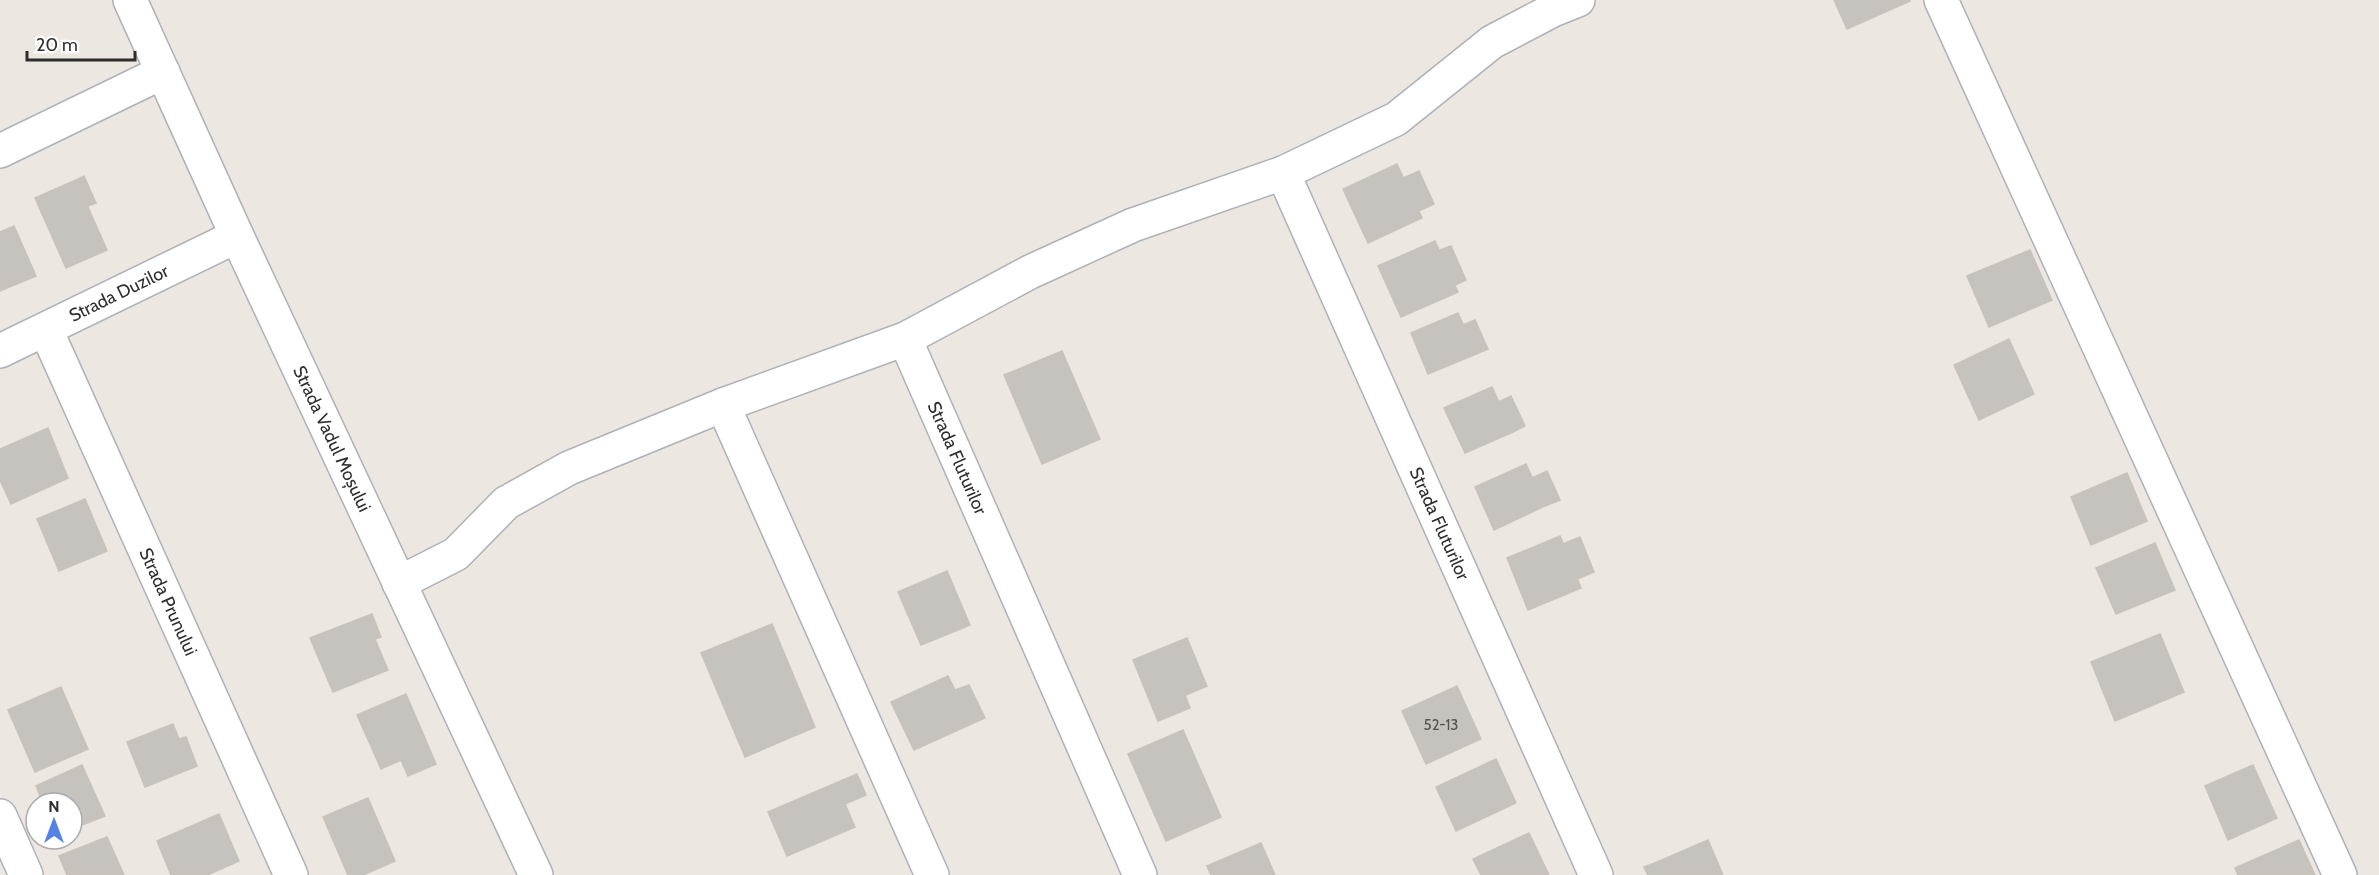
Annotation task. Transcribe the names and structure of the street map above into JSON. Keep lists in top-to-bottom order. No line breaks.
{"streets":{"street":["Strada Duzilor","Strada Vadul Moșului","Strada Fluturilor","Strada Prunului"]},"crossings":[["Strada Duzilor","Strada Vadul Moșului"],["Strada Duzilor","Strada Prunului"]],"house_numbers":["52-13"],"scale_bar":"20 m","north":"top"}
